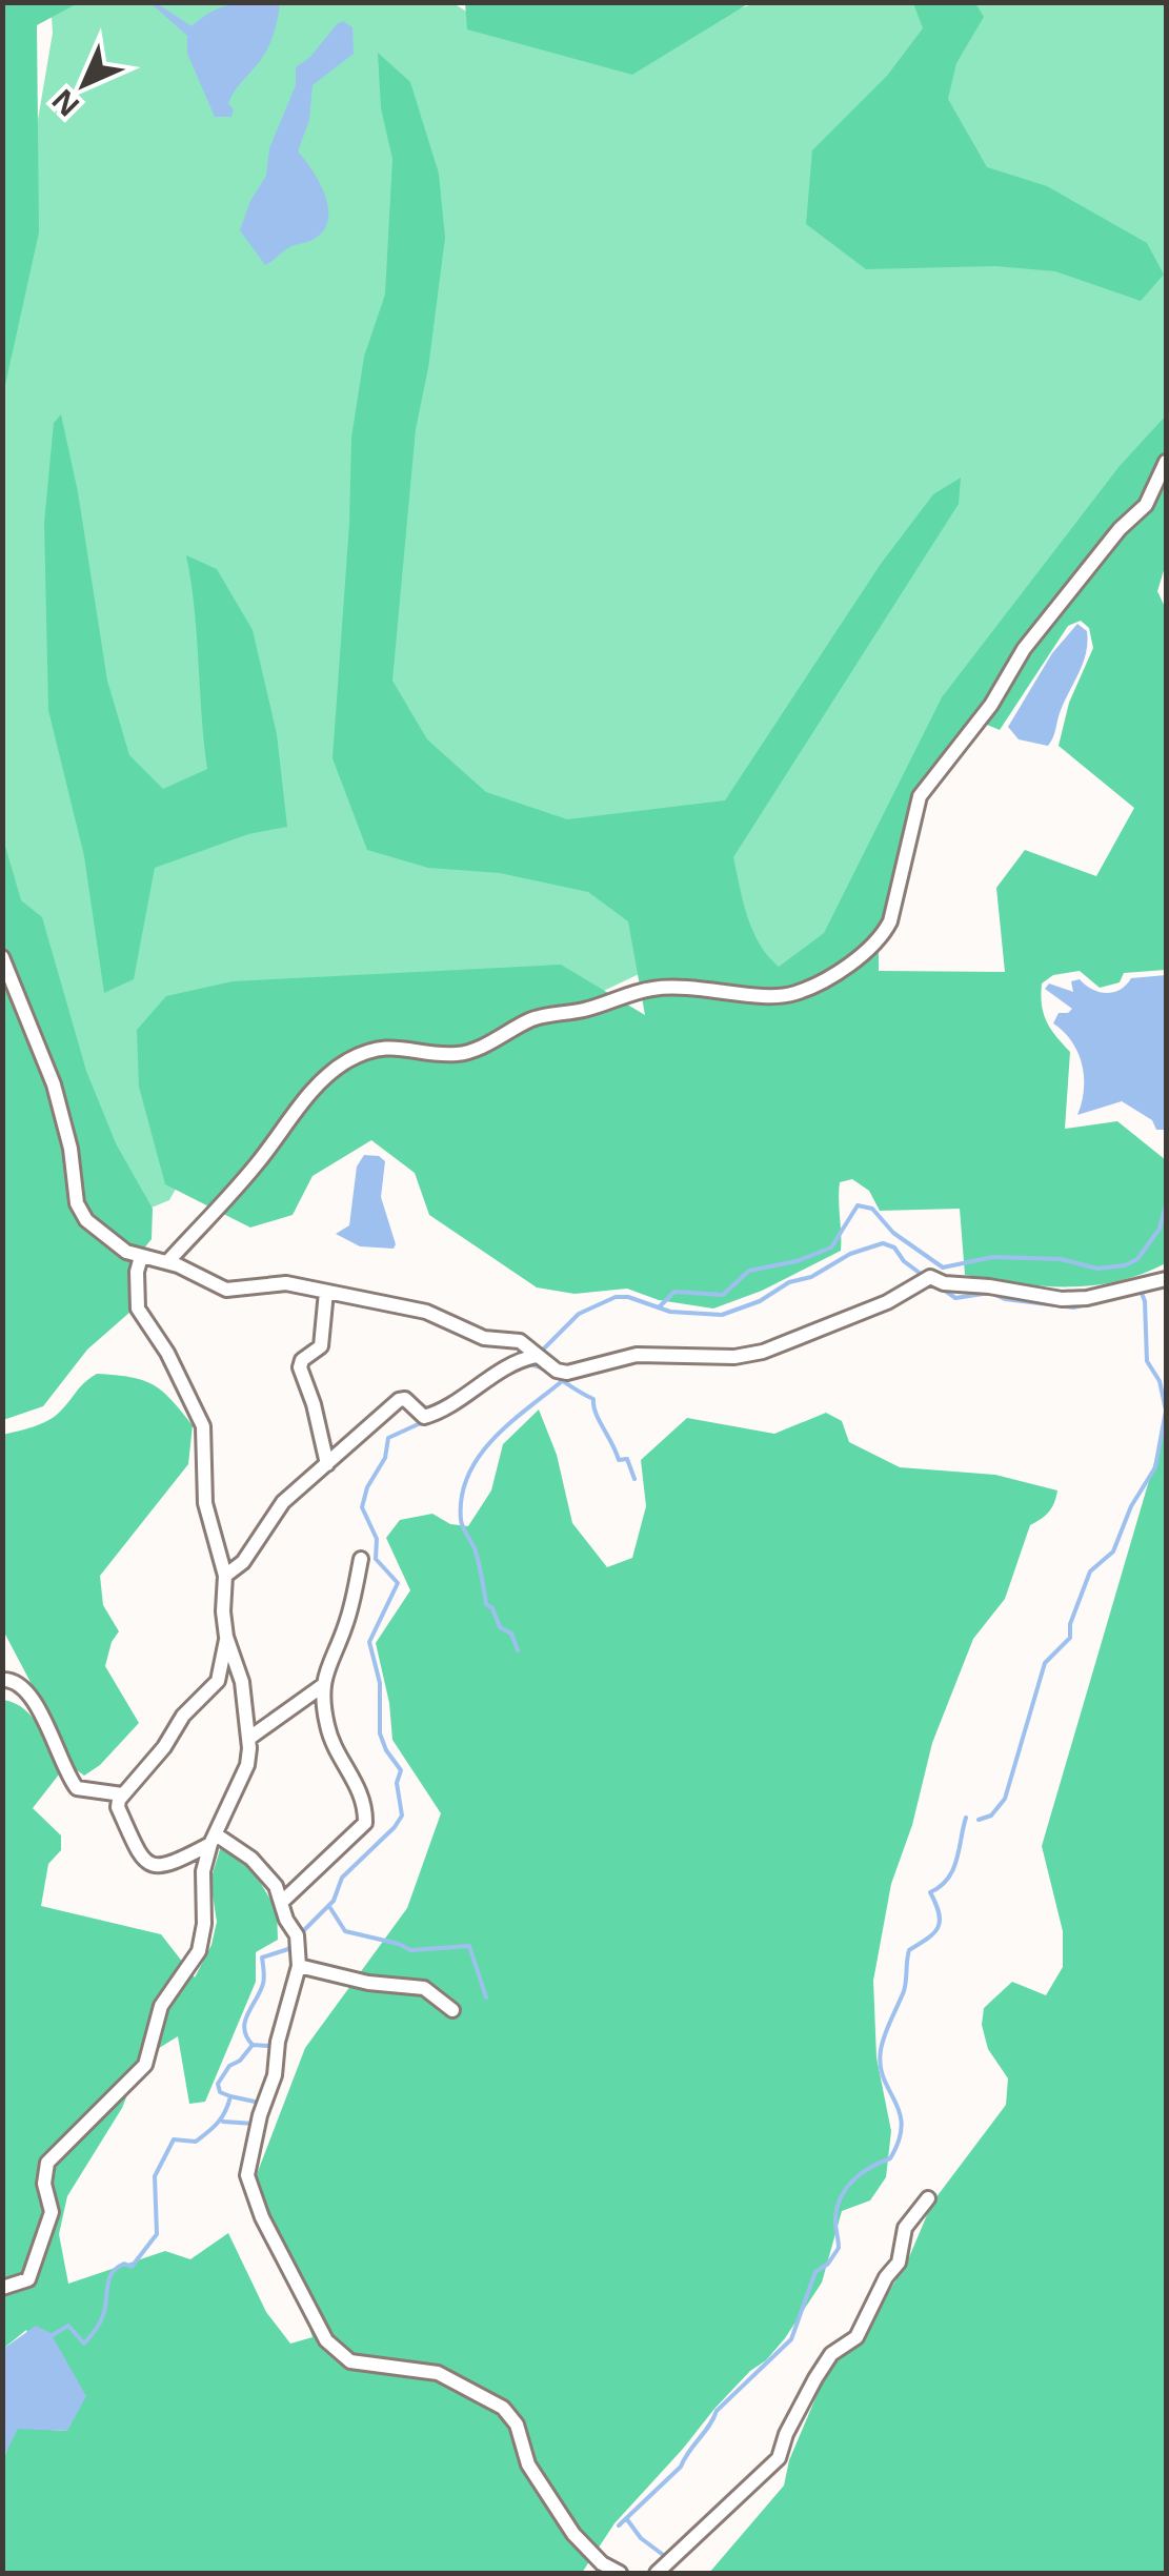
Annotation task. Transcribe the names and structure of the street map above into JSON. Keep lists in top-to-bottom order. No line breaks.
{"north":"bottom left"}
